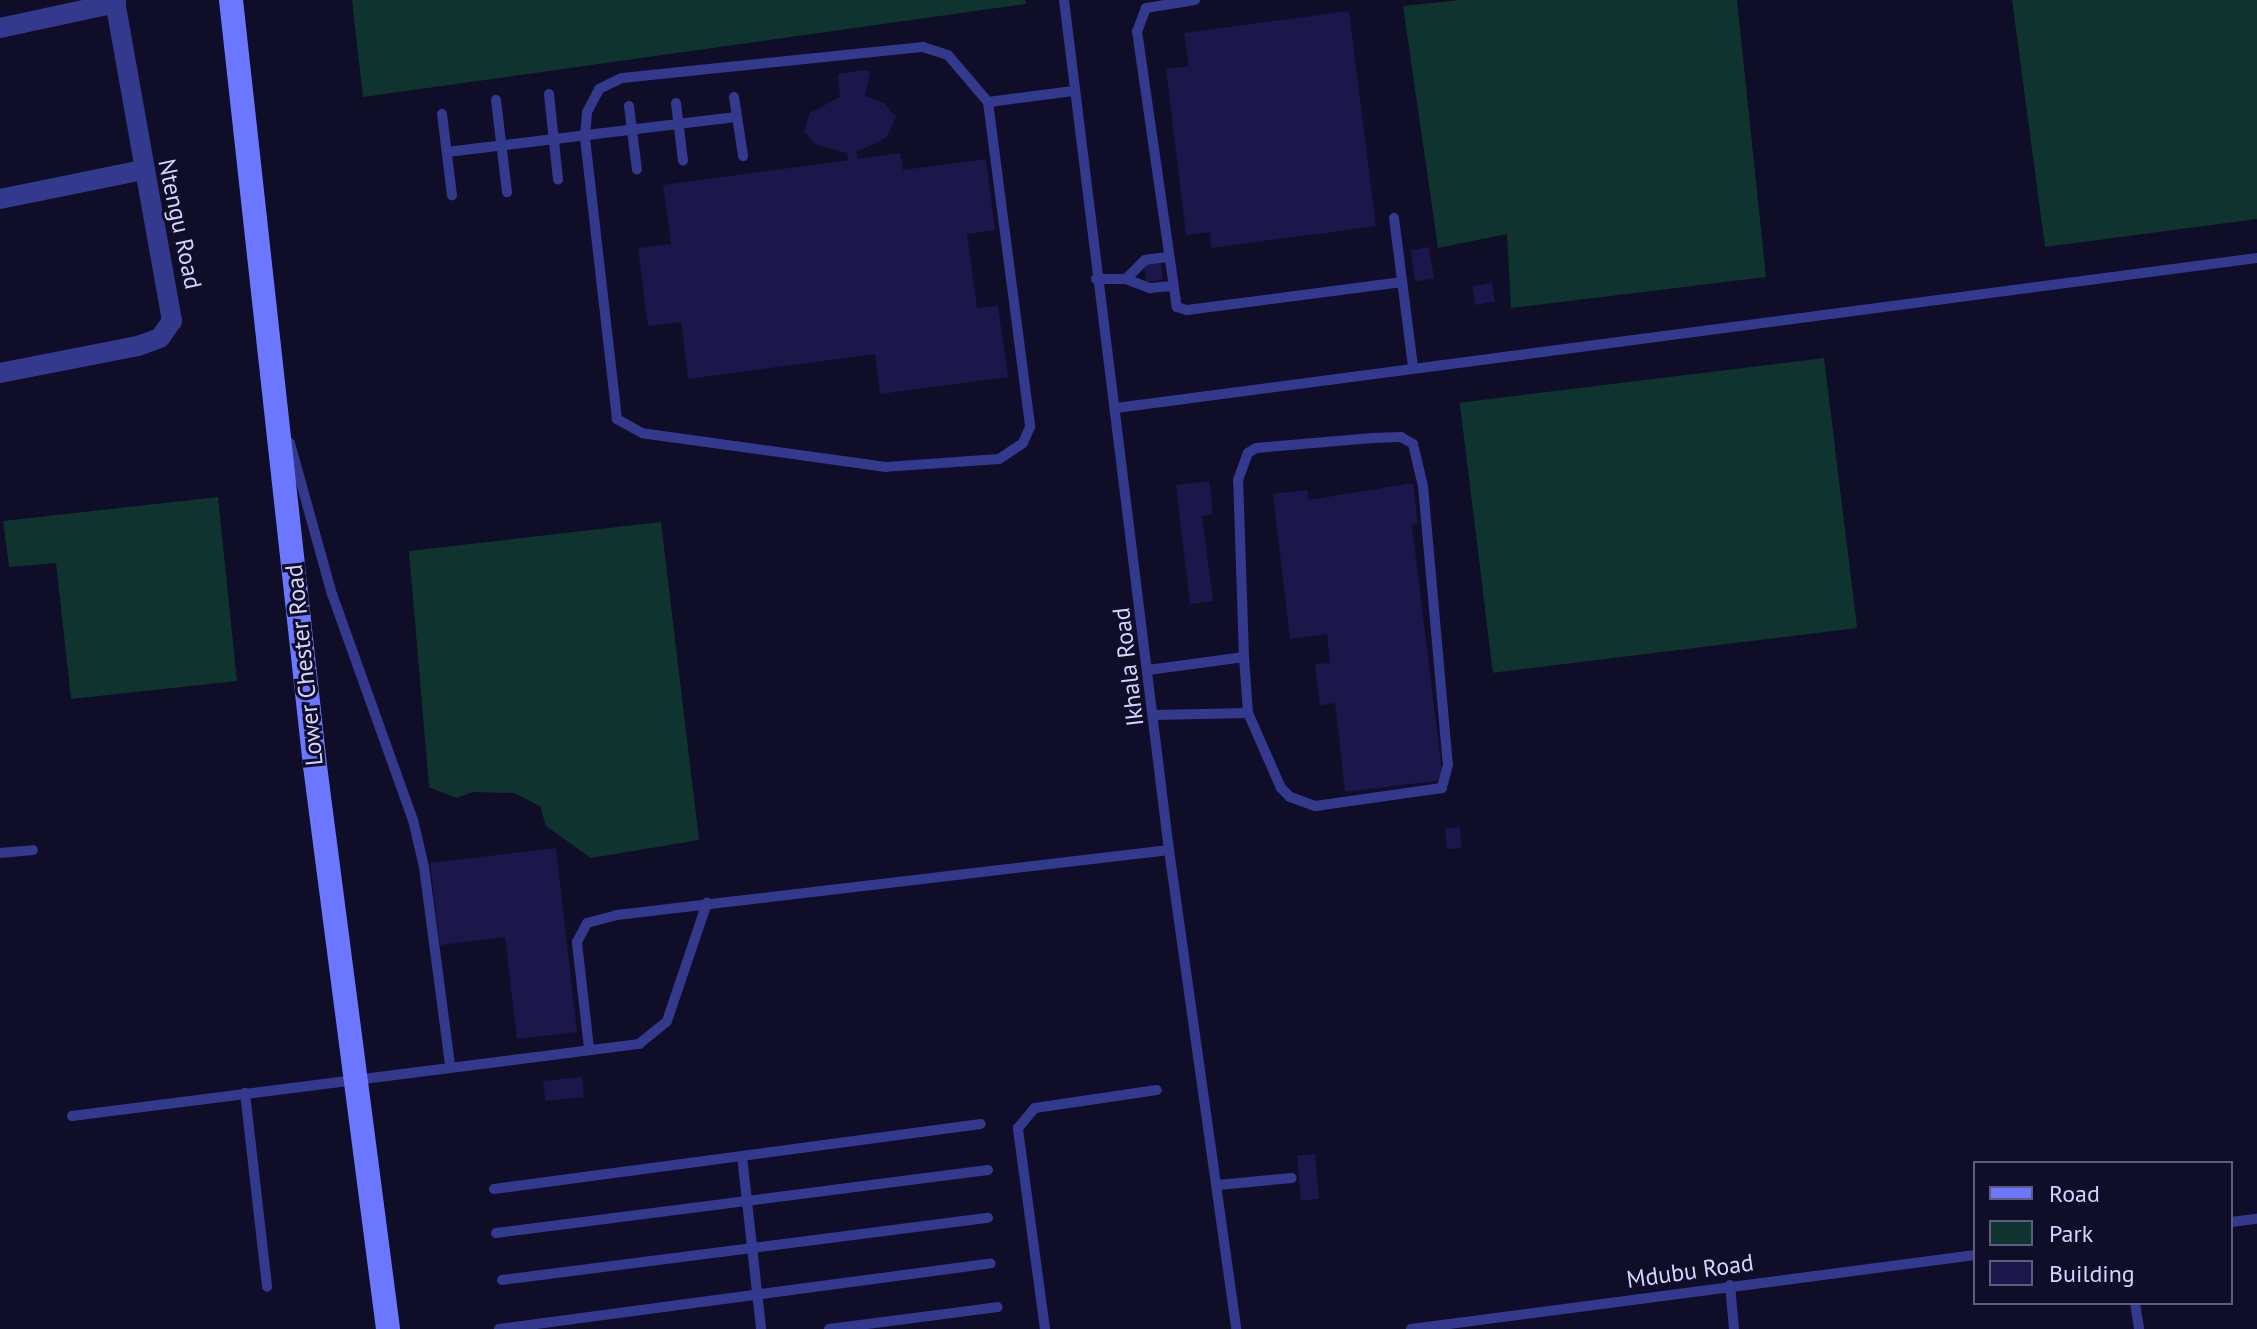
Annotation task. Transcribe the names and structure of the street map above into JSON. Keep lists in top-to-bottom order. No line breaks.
{"streets":{"street":["Ntengu Road","Lower Chester Road"],"lane":["Ikhala Road","Mdubu Road"]},"legend":["Road","Park","Building"]}
